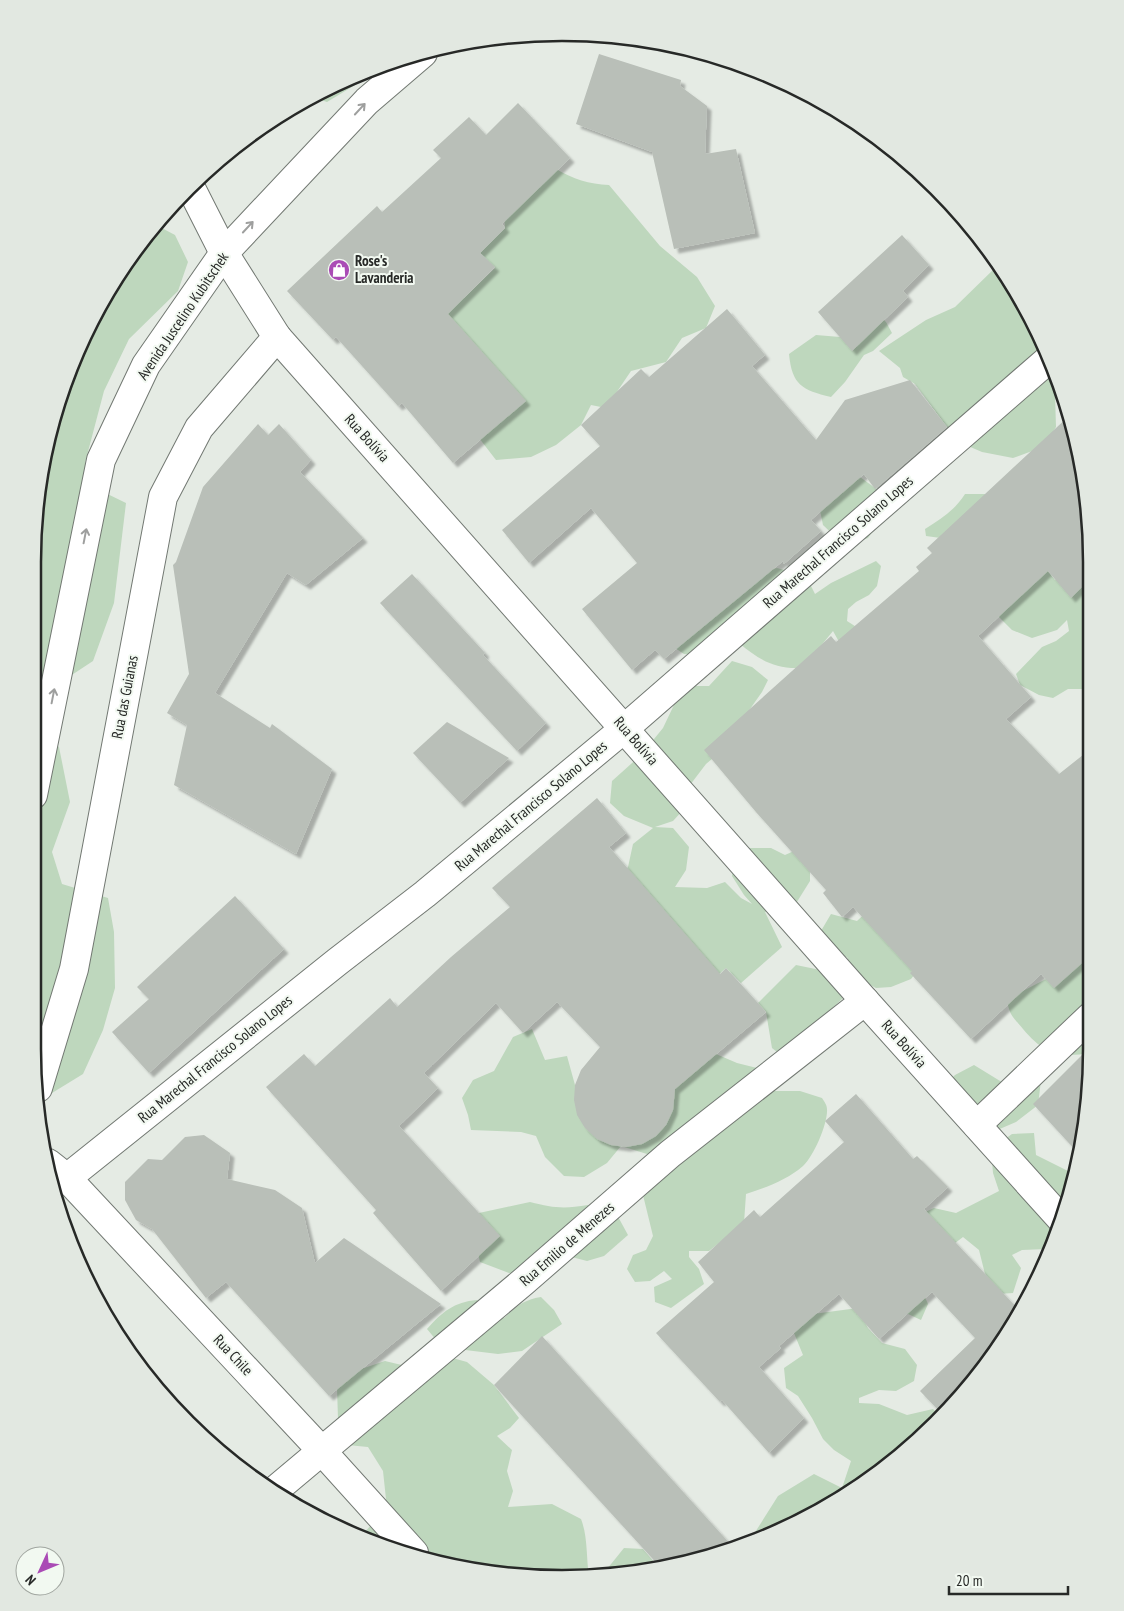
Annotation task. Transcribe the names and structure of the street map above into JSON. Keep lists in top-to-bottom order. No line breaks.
{"streets":{"street":["Avenida Juscelino Kubitschek","Rua Bolívia","Rua Marechal Francisco Solano Lopes","Rua das Guianas","Rua Emilio de Menezes","Rua Chile"]},"crossings":[["Avenida Juscelino Kubitschek","Rua Bolívia"],["Rua Bolívia","Rua Marechal Francisco Solano Lopes"],["Rua Bolívia","Rua das Guianas"],["Rua Bolívia","Rua Emilio de Menezes"],["Rua Marechal Francisco Solano Lopes","Rua Chile"],["Rua Emilio de Menezes","Rua Chile"]],"one_way":["Avenida Juscelino Kubitschek"],"places":{"shop":["Rose's Lavanderia"]},"scale_bar":"20 m","north":"bottom left"}
